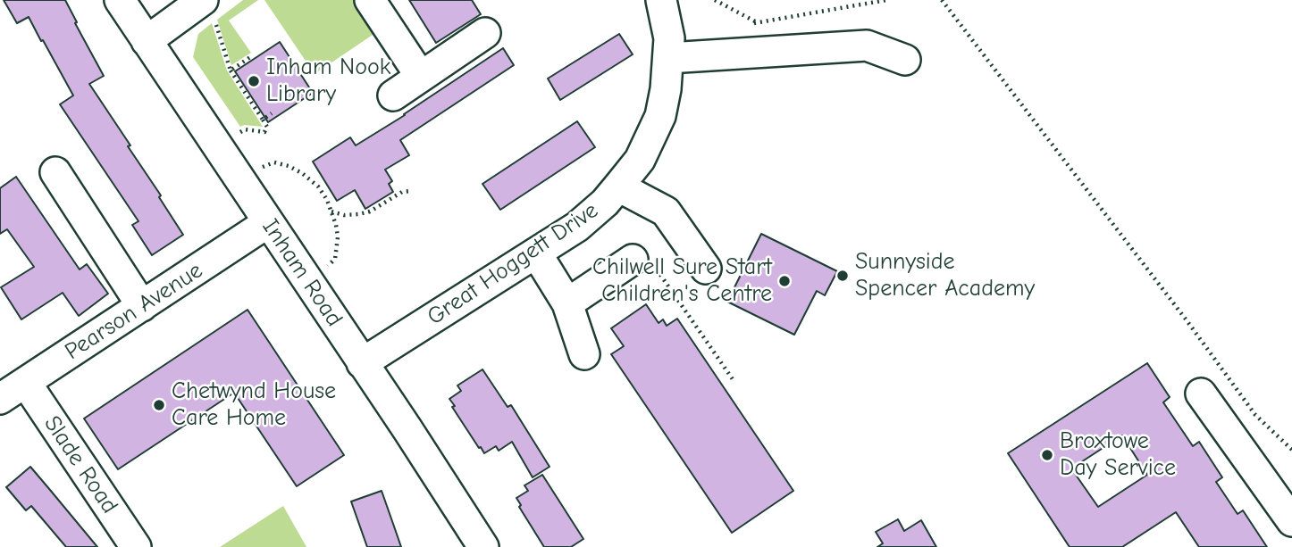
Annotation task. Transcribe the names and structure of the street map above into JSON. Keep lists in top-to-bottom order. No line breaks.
{"streets":{"street":["Great Hoggett Drive","Inham Road","Pearson Avenue","Slade Road"]},"crossings":[["Great Hoggett Drive","Inham Road"],["Inham Road","Pearson Avenue"],["Pearson Avenue","Slade Road"]],"places":["Inham Nook Library","Sunnyside Spencer Academy","Chilwell Sure Start Children's Centre","Chetwynd House Care Home","Broxtowe Day Service"]}
